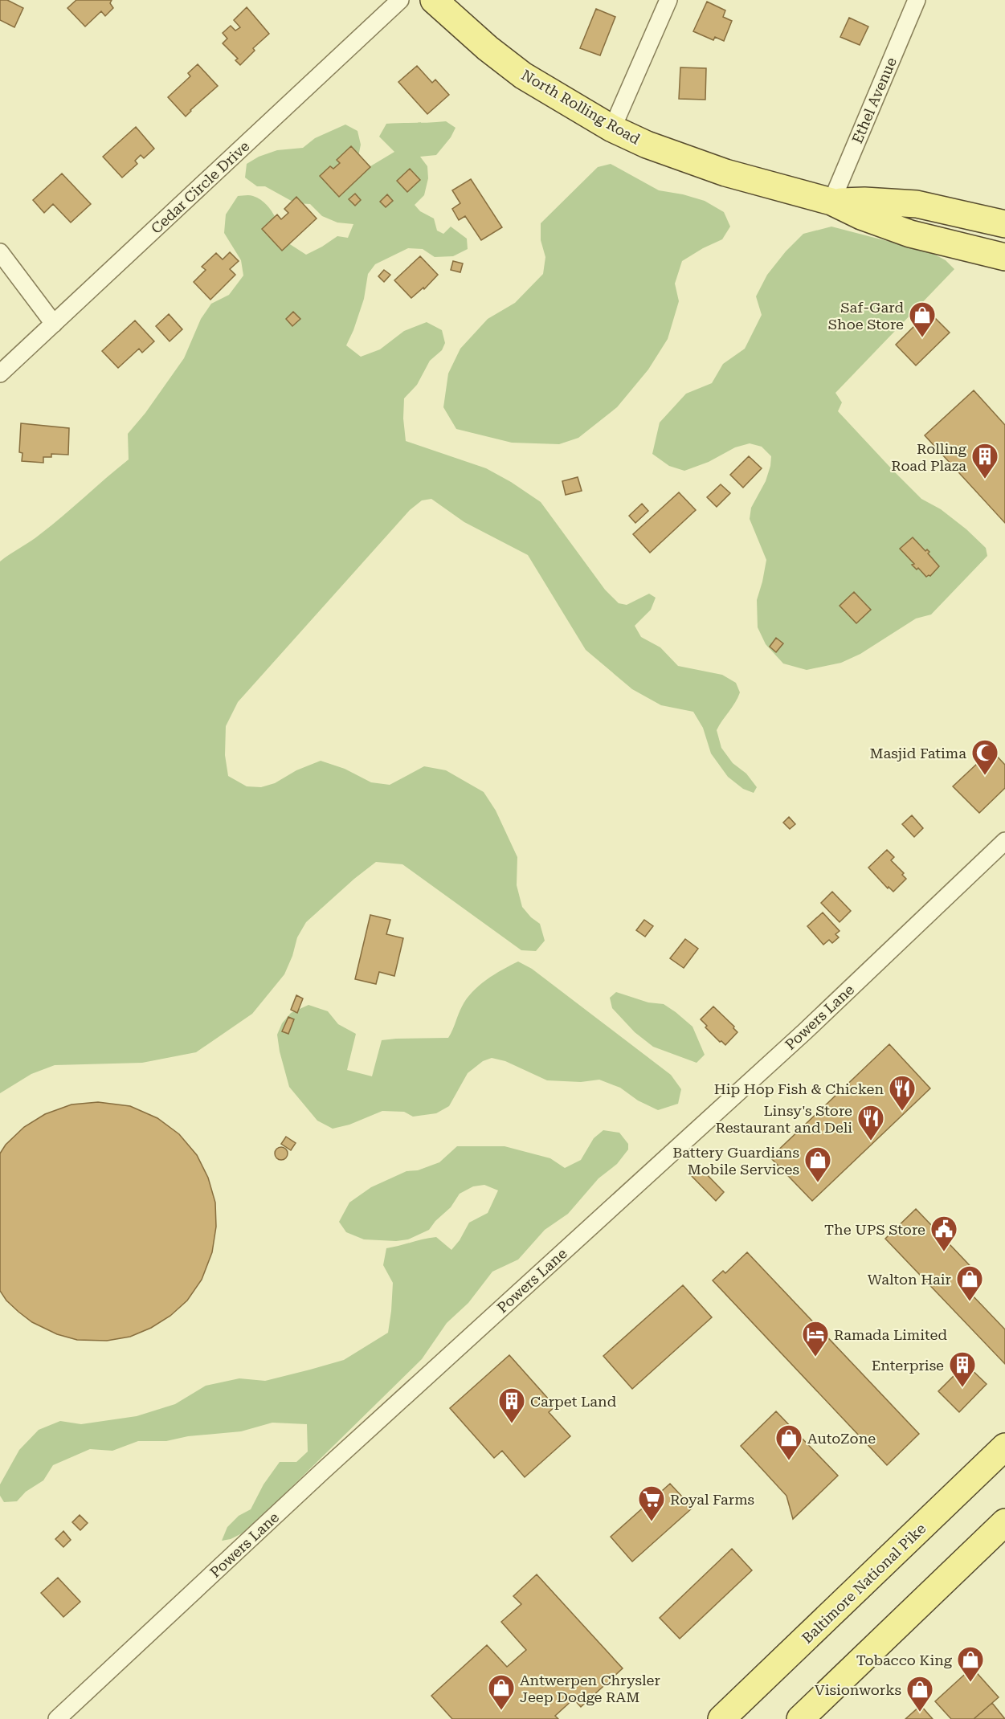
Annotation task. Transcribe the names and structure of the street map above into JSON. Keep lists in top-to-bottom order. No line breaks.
{"streets":{"main road":["North Rolling Road","Baltimore National Pike"],"street":["Ethel Avenue","Cedar Circle Drive","Powers Lane"]},"crossings":[["Ethel Avenue","North Rolling Road"]],"places":{"shop":["Saf-Gard Shoe Store","Battery Guardians Mobile Services","Walton Hair","AutoZone","Tobacco King","Antwerpen Chrysler Jeep Dodge RAM","Visionworks"],"building":["Rolling Road Plaza","Enterprise","Carpet Land"],"mosque":["Masjid Fatima"],"restaurant":["Hip Hop Fish & Chicken","Linsy's Store Restaurant and Deli"],"public building":["The UPS Store"],"hotel":["Ramada Limited"],"supermarket":["Royal Farms"]}}
